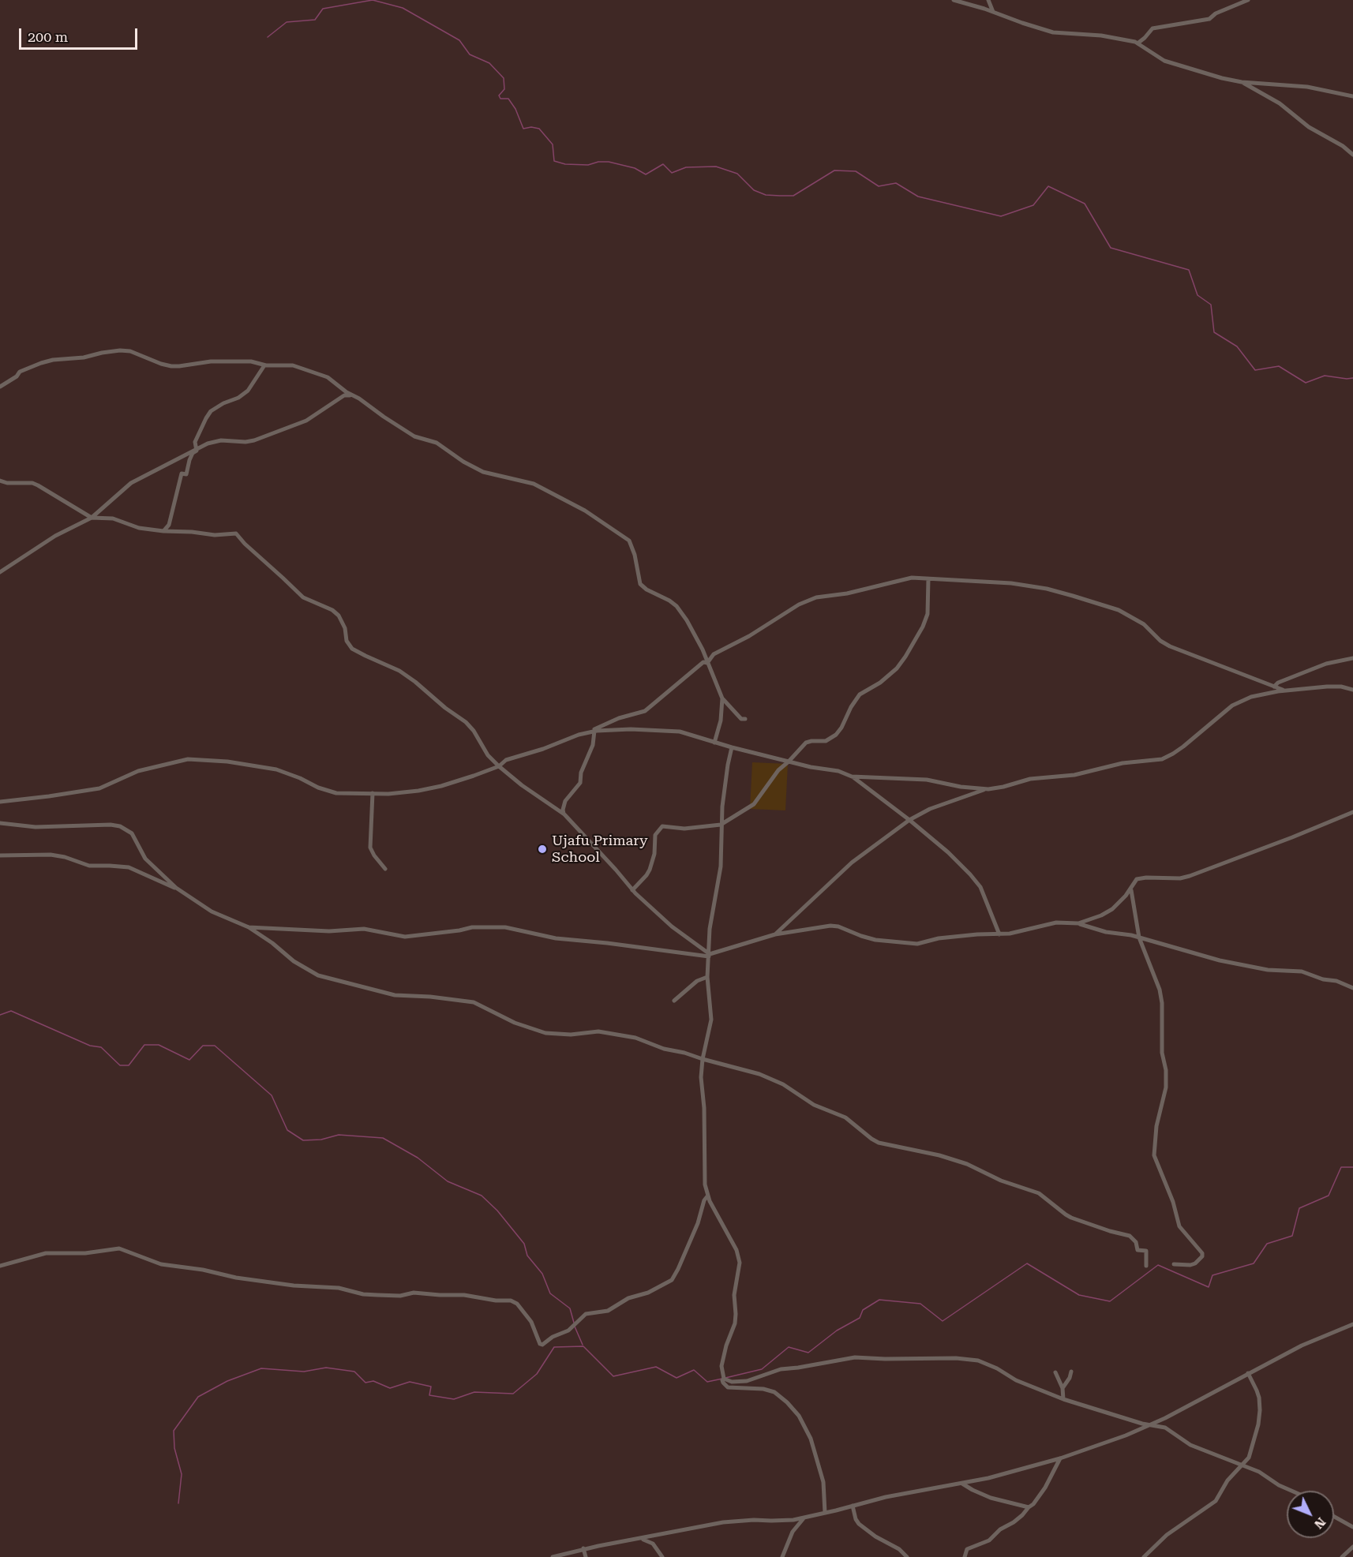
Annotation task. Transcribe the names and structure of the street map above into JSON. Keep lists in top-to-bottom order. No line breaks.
{"places":["Ujafu Primary School"],"scale_bar":"200 m","north":"bottom right"}
